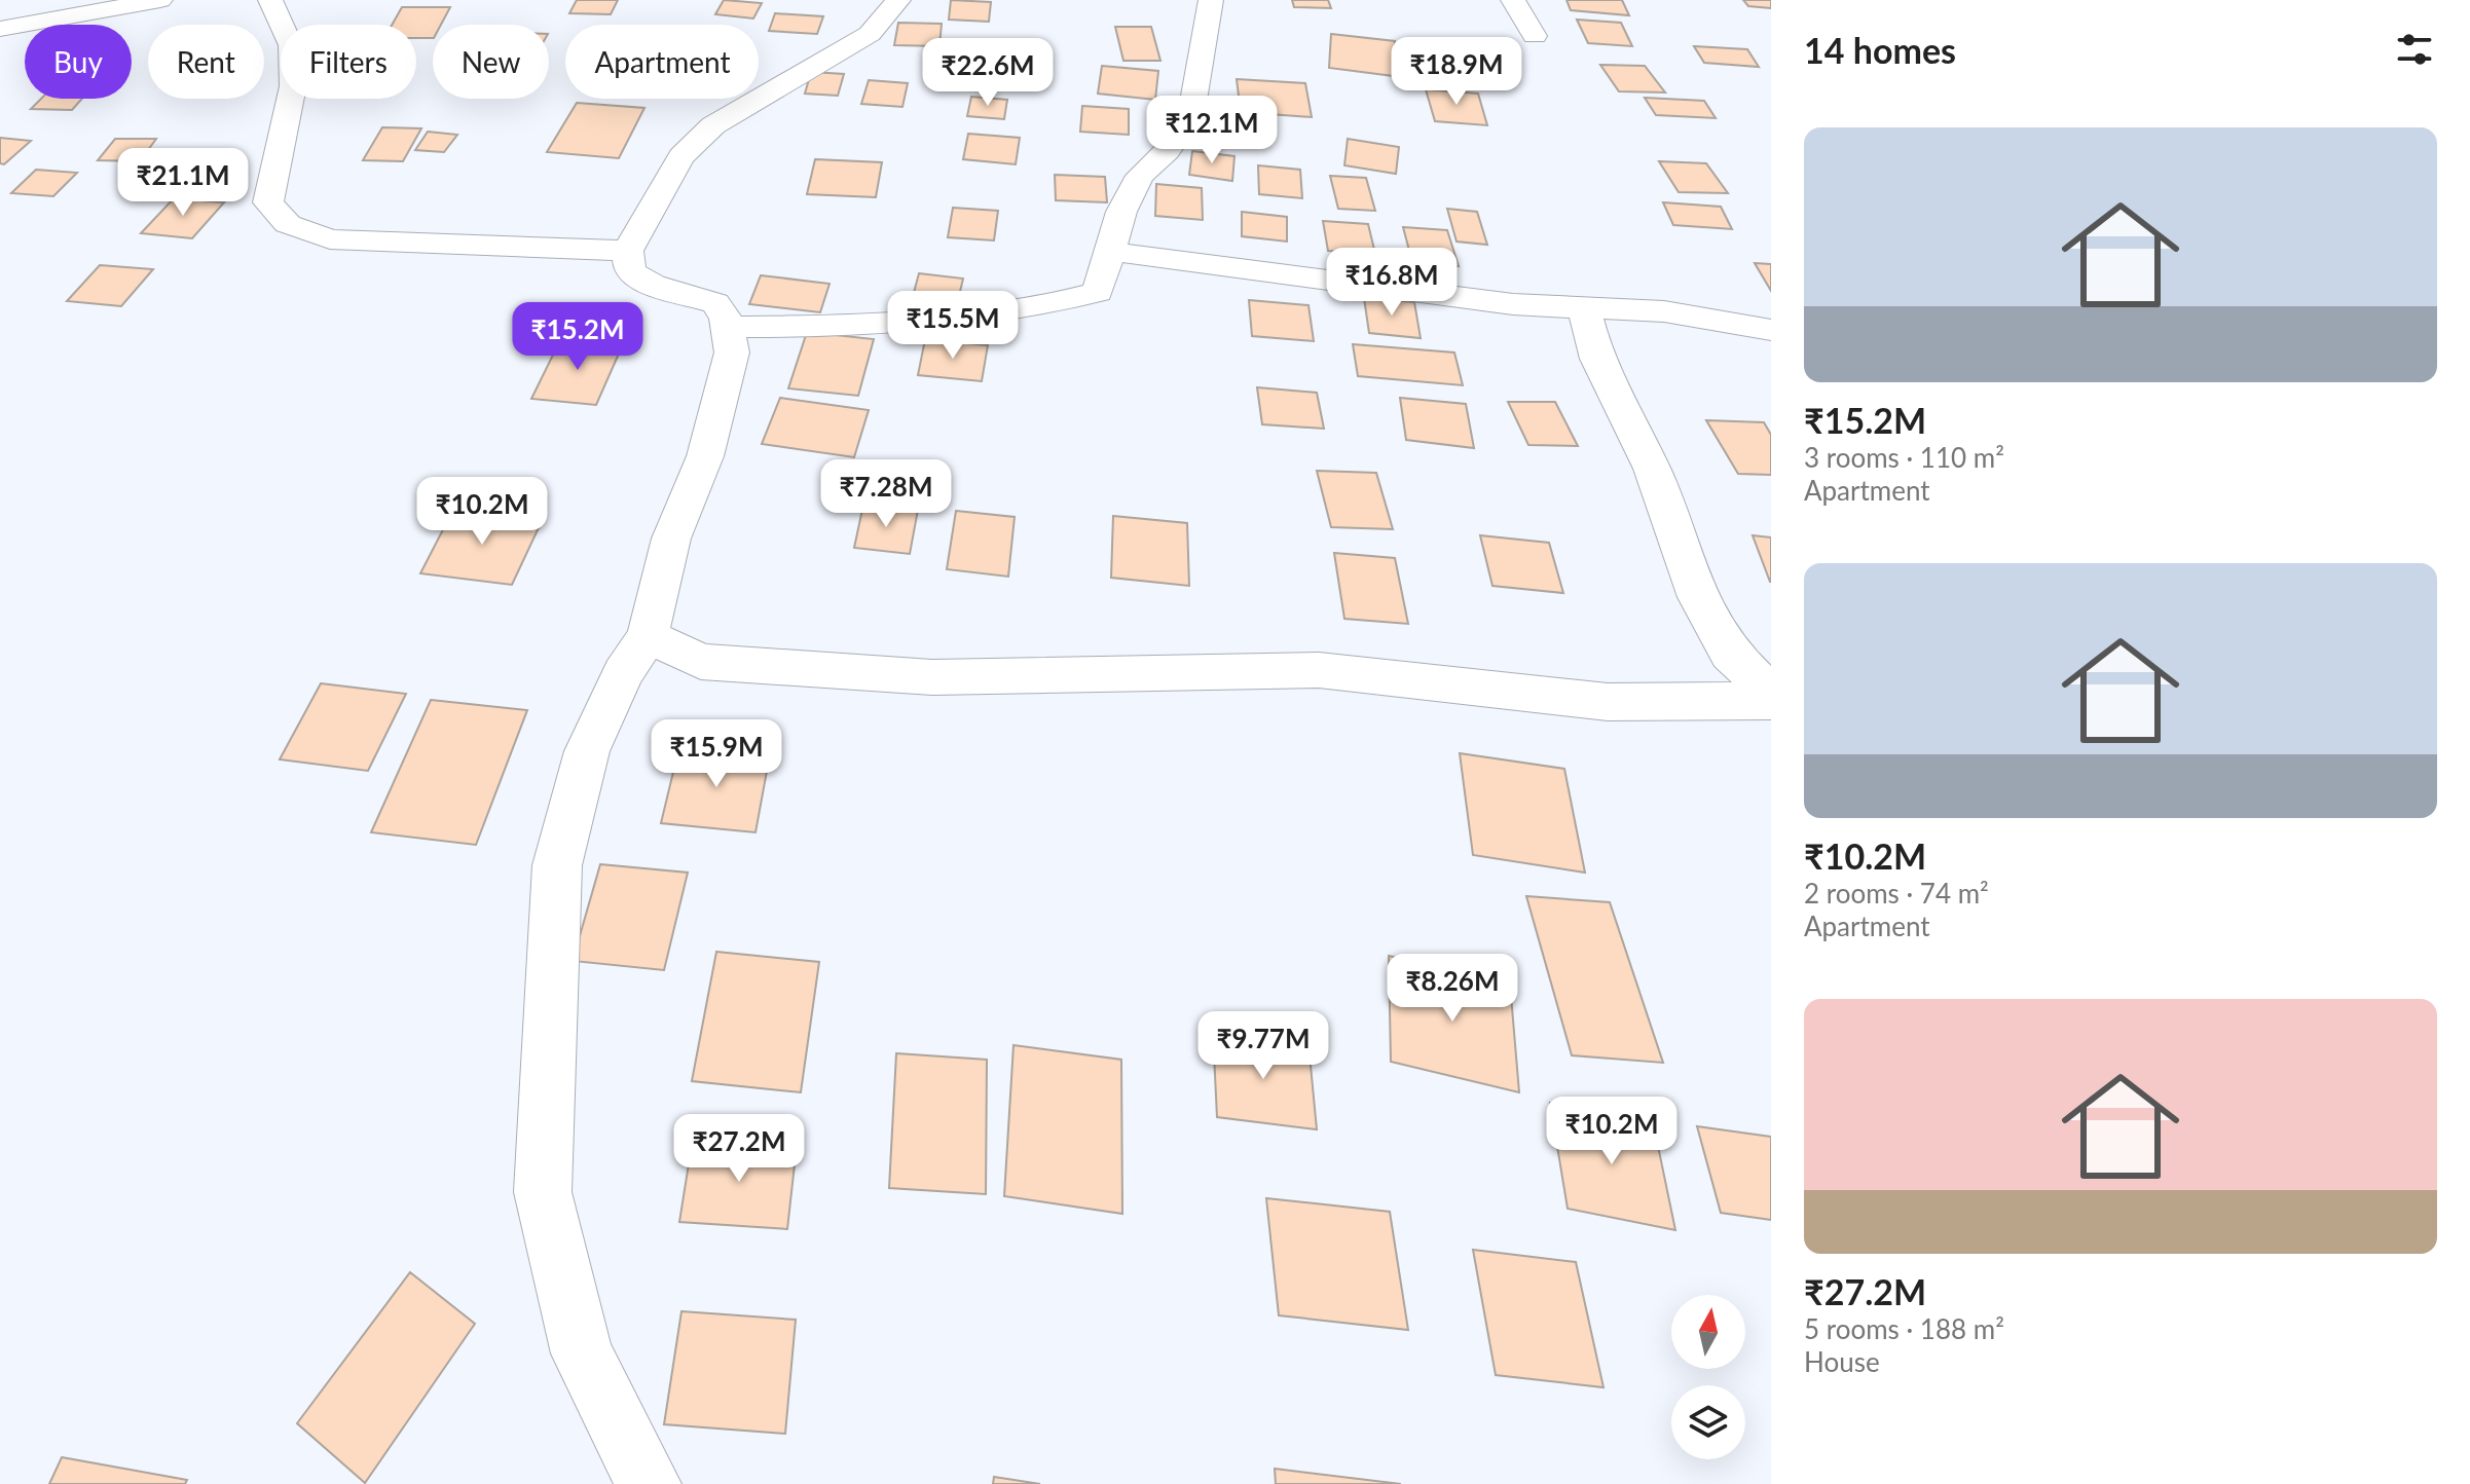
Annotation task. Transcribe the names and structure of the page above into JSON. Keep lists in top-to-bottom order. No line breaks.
{"north":"top","page":{"heading":"14 homes","chip":["Buy","Rent","Filters","New","Apartment"],"price":["₹18.9M","₹22.6M","₹12.1M","₹21.1M","₹16.8M","₹15.5M","₹15.2M","₹7.28M","₹10.2M","₹15.9M","₹8.26M","₹9.77M","₹10.2M","₹27.2M"],"list":[{"name":"₹15.2M","note":"3 rooms · 110 m² · Apartment"},{"name":"₹10.2M","note":"2 rooms · 74 m² · Apartment"},{"name":"₹27.2M","note":"5 rooms · 188 m² · House"}]}}
